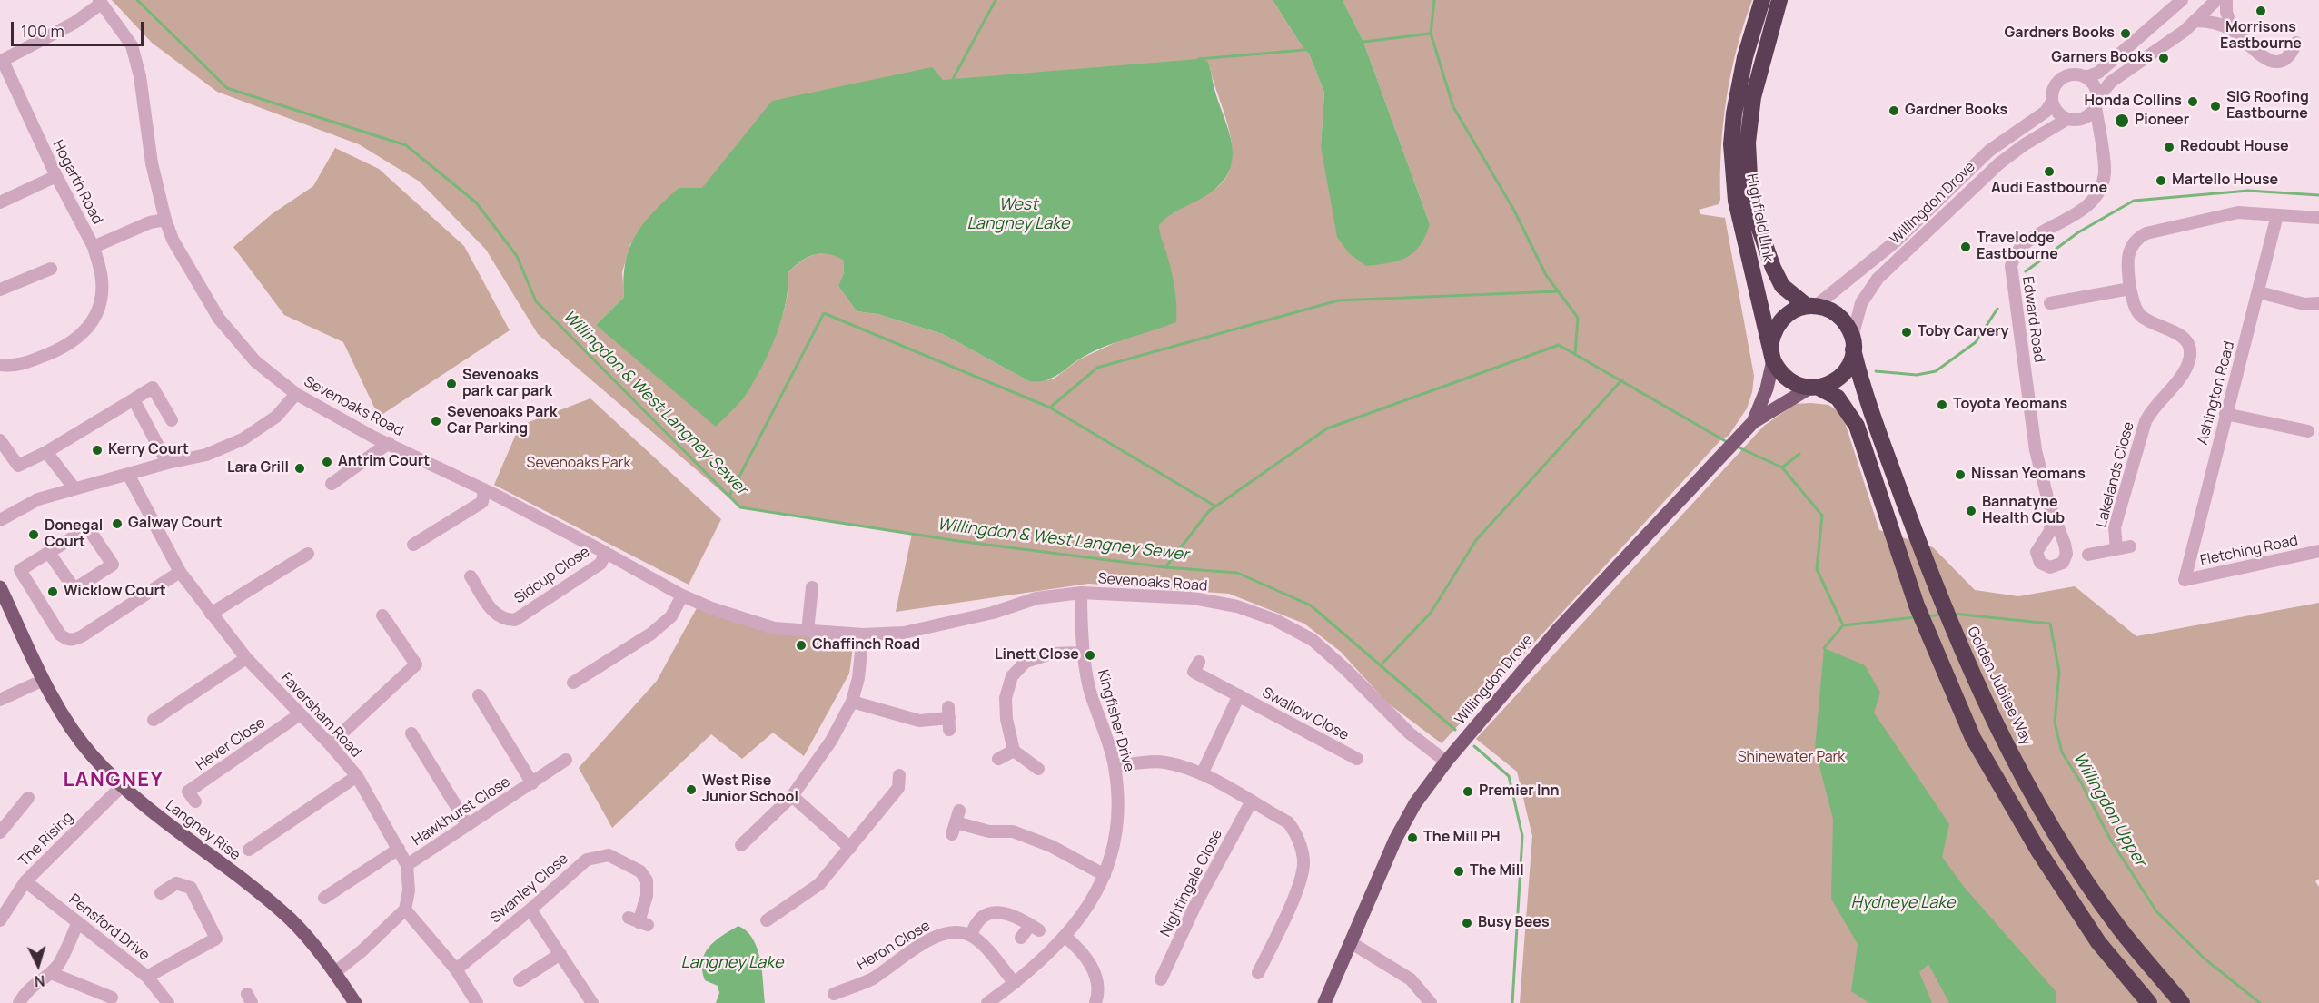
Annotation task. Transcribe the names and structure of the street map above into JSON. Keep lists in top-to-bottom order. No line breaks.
{"streets":{"highway":["Highfield Link","Golden Jubilee Way"],"main road":["Willingdon Drove","Langney Rise"],"street":["Hogarth Road","Edward Road","Ashington Road","Sevenoaks Road","Lakelands Close","Fletching Road","Sidcup Close","Swallow Close","Faversham Road","Kingfisher Drive","Hever Close","Hawkhurst Close","The Rising","Nightingale Close","Swanley Close","Pensford Drive","Heron Close"]},"crossings":[["Hogarth Road","Sevenoaks Road"],["Willingdon Drove","Highfield Link"],["Willingdon Drove","Edward Road"],["Willingdon Drove","Sevenoaks Road"],["Willingdon Drove","Golden Jubilee Way"],["Highfield Link","Golden Jubilee Way"],["Ashington Road","Lakelands Close"],["Ashington Road","Fletching Road"],["Sevenoaks Road","Sidcup Close"],["Sevenoaks Road","Kingfisher Drive"],["Faversham Road","Hever Close"],["Faversham Road","Hawkhurst Close"],["Langney Rise","The Rising"],["The Rising","Pensford Drive"]],"districts":["LANGNEY"],"water":["West Langney Lake","Willingdon & West Langney Sewer","Willingdon Upper","Hydneye Lake","Langney Lake"],"parks":["Sevenoaks Park","Shinewater Park"],"places":["Morrisons Eastbourne","Gardners Books","Garners Books","Honda Collins","SIG Roofing Eastbourne","Gardner Books","Pioneer","Redoubt House","Audi Eastbourne","Martello House","Travelodge Eastbourne","Toby Carvery","Sevenoaks park car park","Toyota Yeomans","Sevenoaks Park Car Parking","Kerry Court","Antrim Court","Lara Grill","Nissan Yeomans","Bannatyne Health Club","Galway Court","Donegal Court","Wicklow Court","Chaffinch Road","Linett Close","West Rise Junior School","Premier Inn","The Mill PH","The Mill","Busy Bees"],"scale_bar":"100 m","north":"bottom"}
